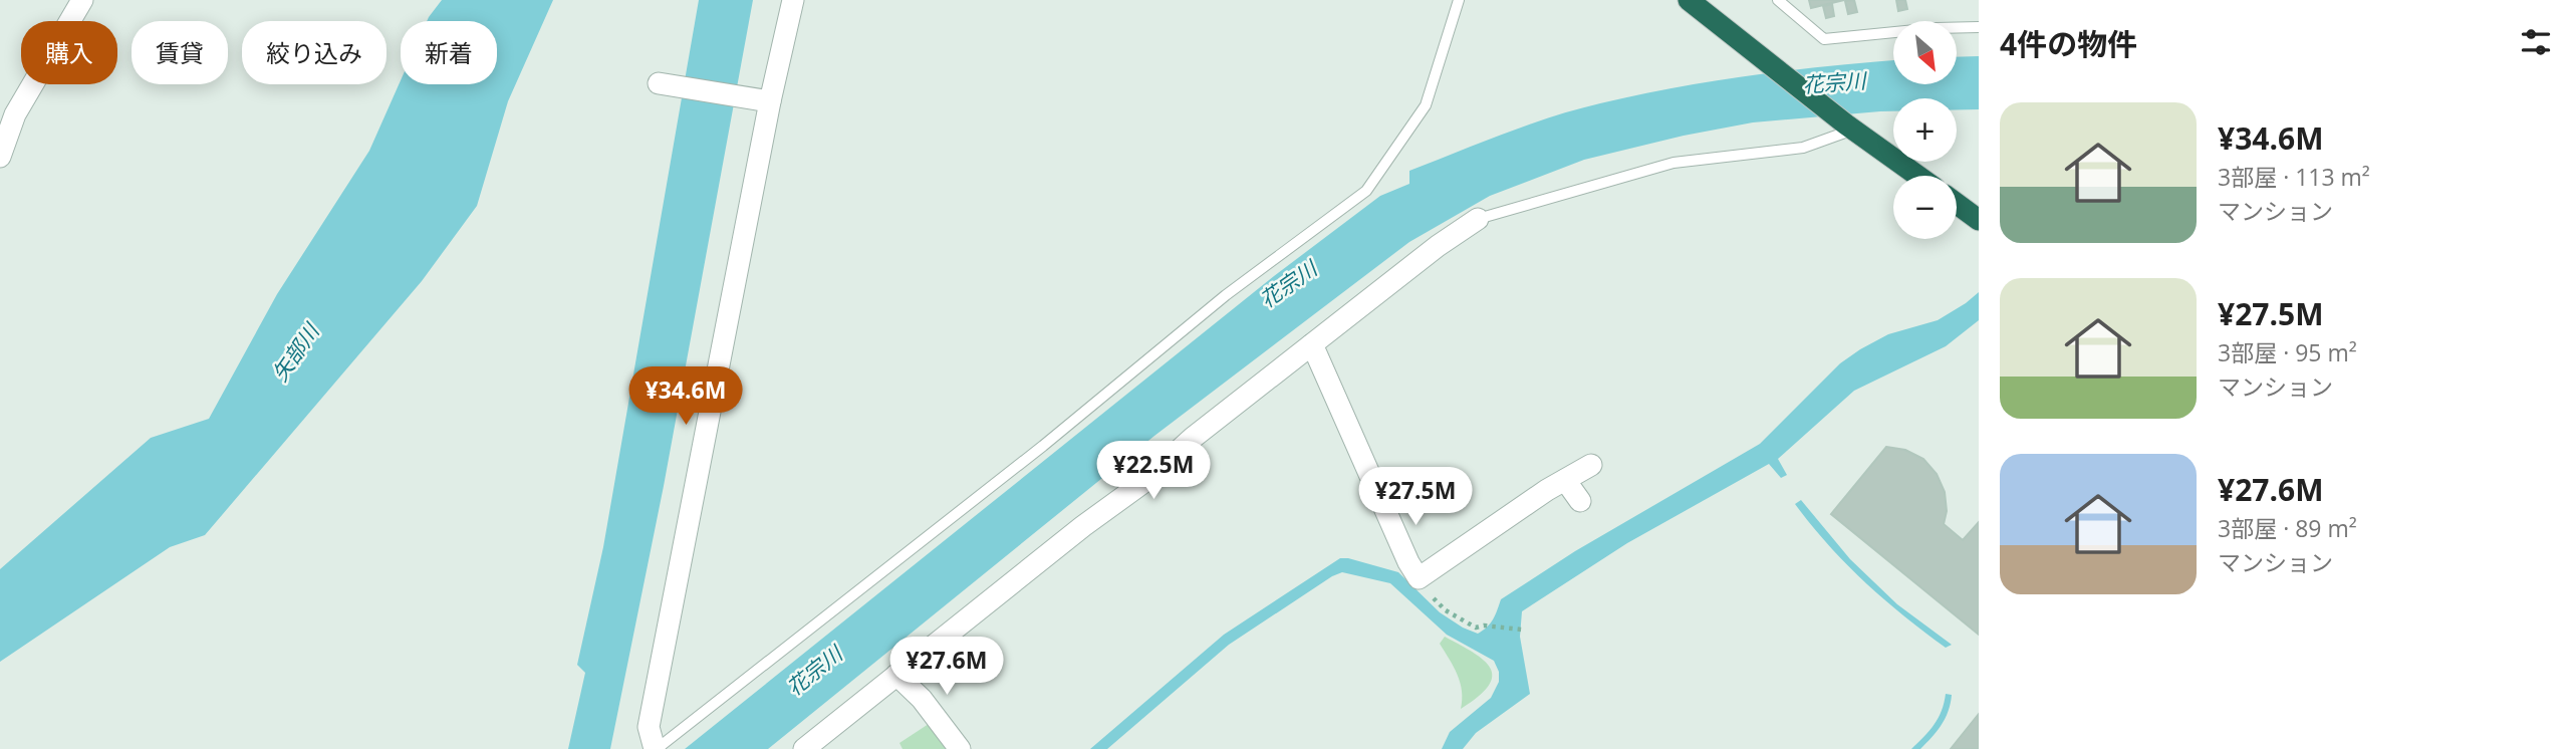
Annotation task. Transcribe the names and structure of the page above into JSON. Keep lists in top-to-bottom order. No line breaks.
{"water":["花宗川","矢部川"],"north":"bottom right","page":{"heading":"4件の物件","map_buttons":["+","−"],"chip":["購入","賃貸","絞り込み","新着"],"list":[{"name":"¥34.6M","note":"3部屋 · 113 m² · マンション"},{"name":"¥27.5M","note":"3部屋 · 95 m² · マンション"},{"name":"¥27.6M","note":"3部屋 · 89 m² · マンション"}],"price":["¥34.6M","¥22.5M","¥27.5M","¥27.6M"]}}
